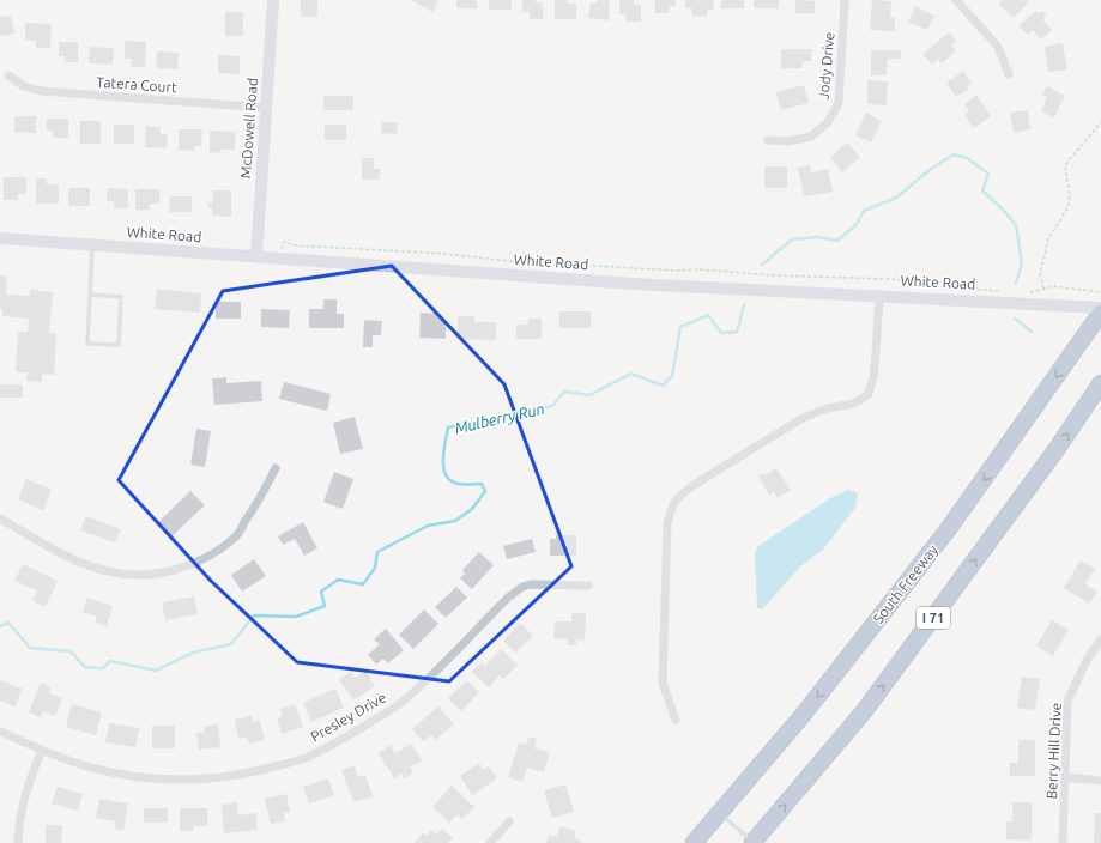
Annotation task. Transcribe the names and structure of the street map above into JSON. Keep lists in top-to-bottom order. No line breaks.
{"streets":{"highway":["South Freeway","I 71"],"street":["Jody Drive","Tatera Court","McDowell Road","White Road","Presley Drive","Berry Hill Drive"]},"crossings":[["Tatera Court","McDowell Road"],["McDowell Road","White Road"]],"water":["Mulberry Run"]}
